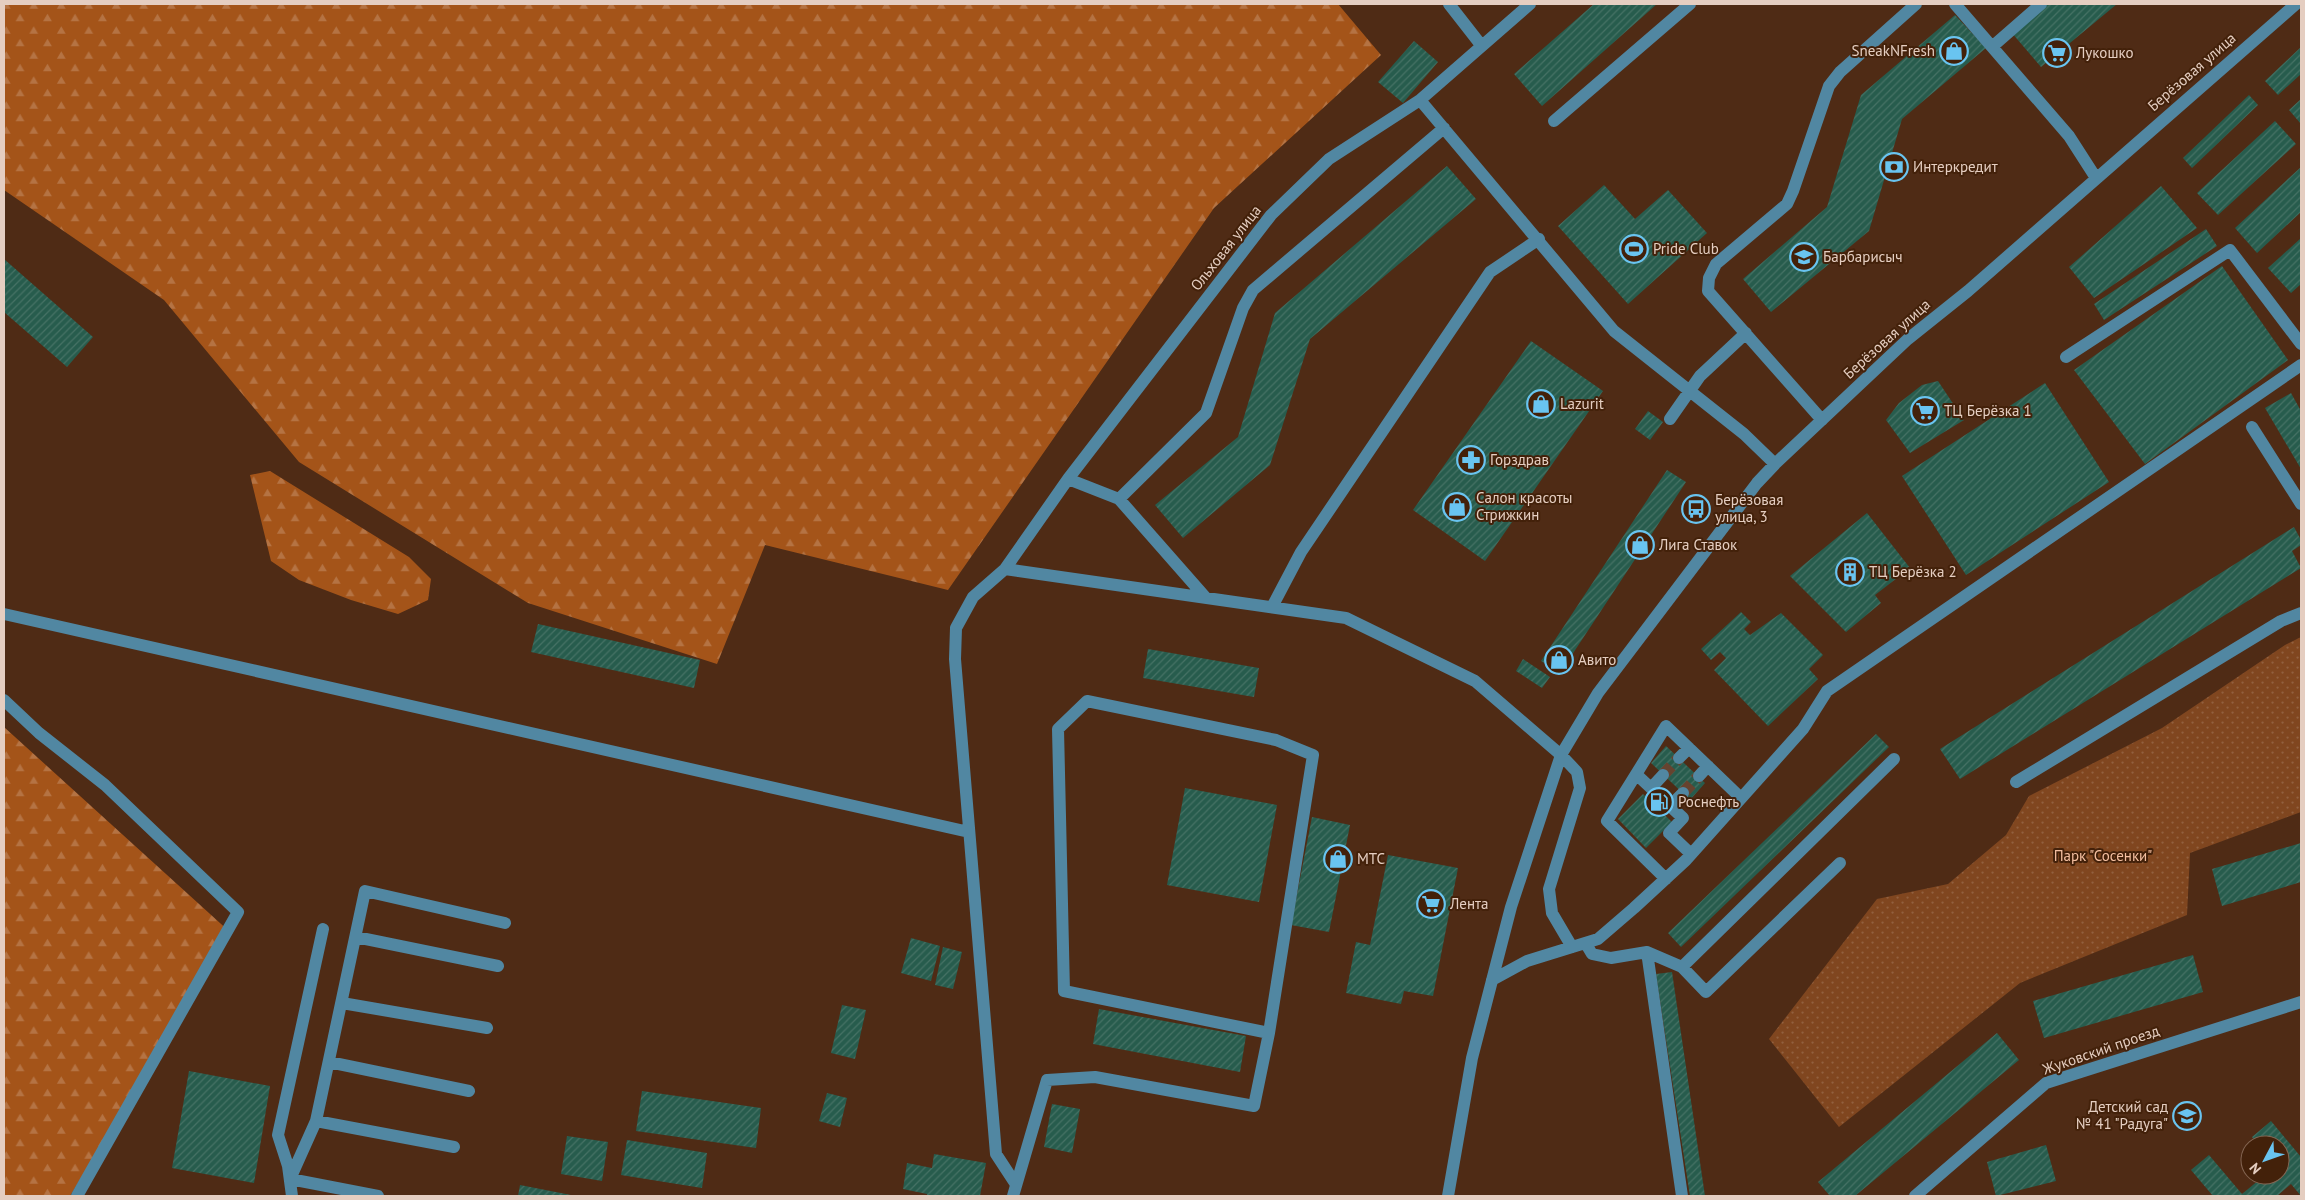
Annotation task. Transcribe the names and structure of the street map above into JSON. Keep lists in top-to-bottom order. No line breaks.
{"streets":{"street":["Берёзовая улица","Ольховая улица","Жуковский проезд"]},"parks":["Парк \"Сосенки\""],"places":{"shop":["SneakNFresh","Lazurit","Салон красоты Стрижкин","Лига Ставок","Авито","МТС"],"supermarket":["Лукошко","ТЦ Берёзка 1","Лента"],"bank":["Интеркредит"],"sports":["Pride Club"],"school or university":["Барбарисыч","Детский сад № 41 \"Радуга\""],"pharmacy":["Горздрав"],"bus stop":["Берёзовая улица, 3"],"building":["ТЦ Берёзка 2"],"fuel station":["Роснефть"]},"north":"bottom left"}
